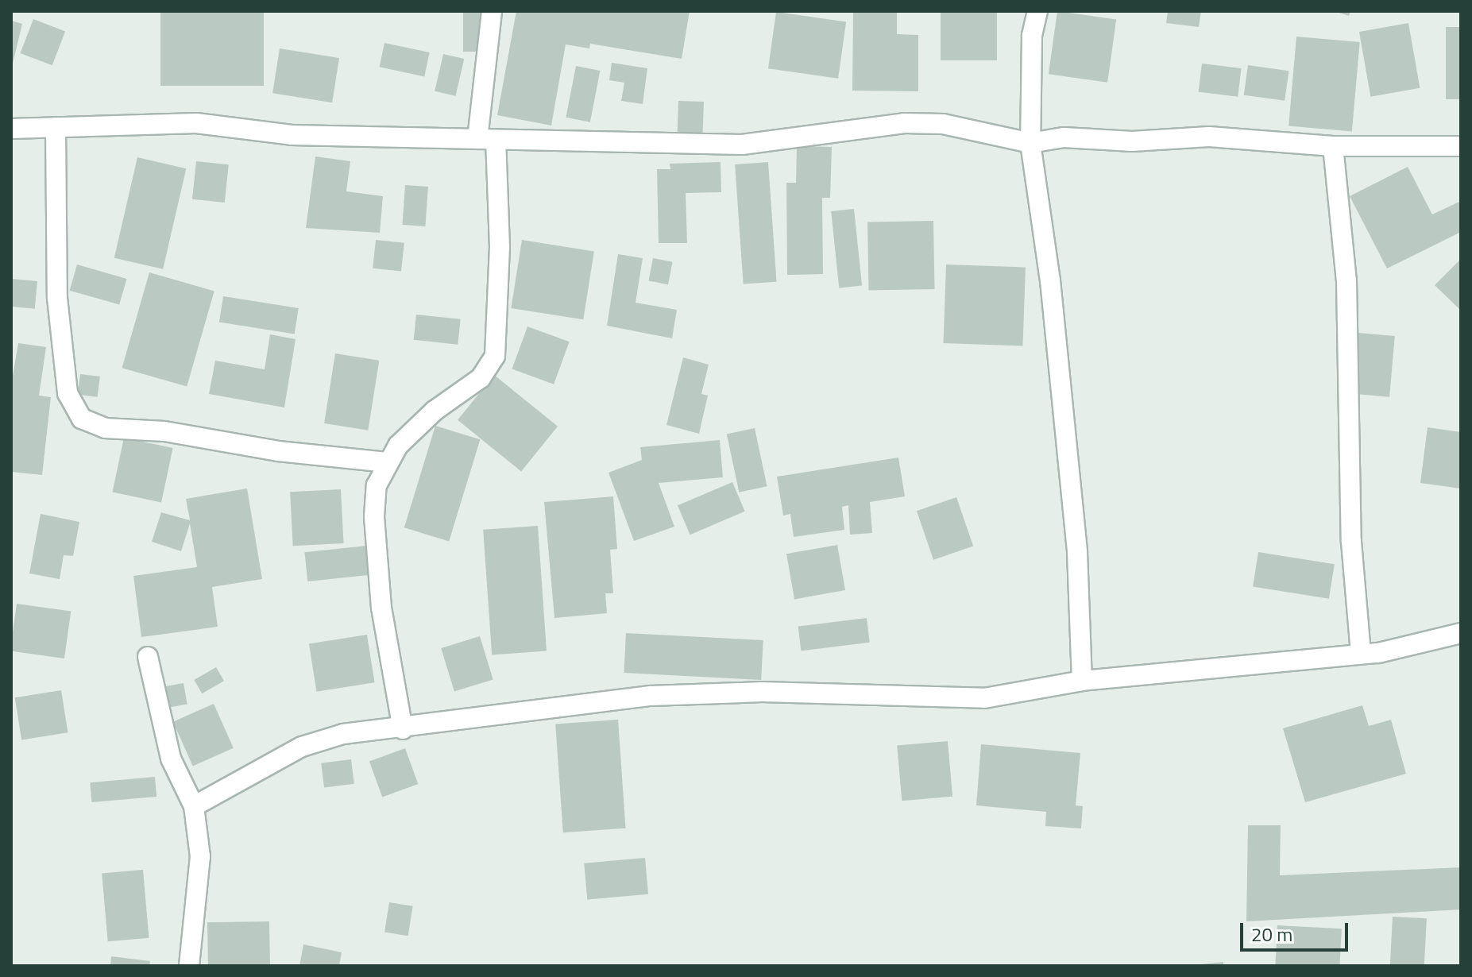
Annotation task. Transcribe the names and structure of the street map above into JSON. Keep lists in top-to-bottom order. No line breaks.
{"scale_bar":"20 m"}
